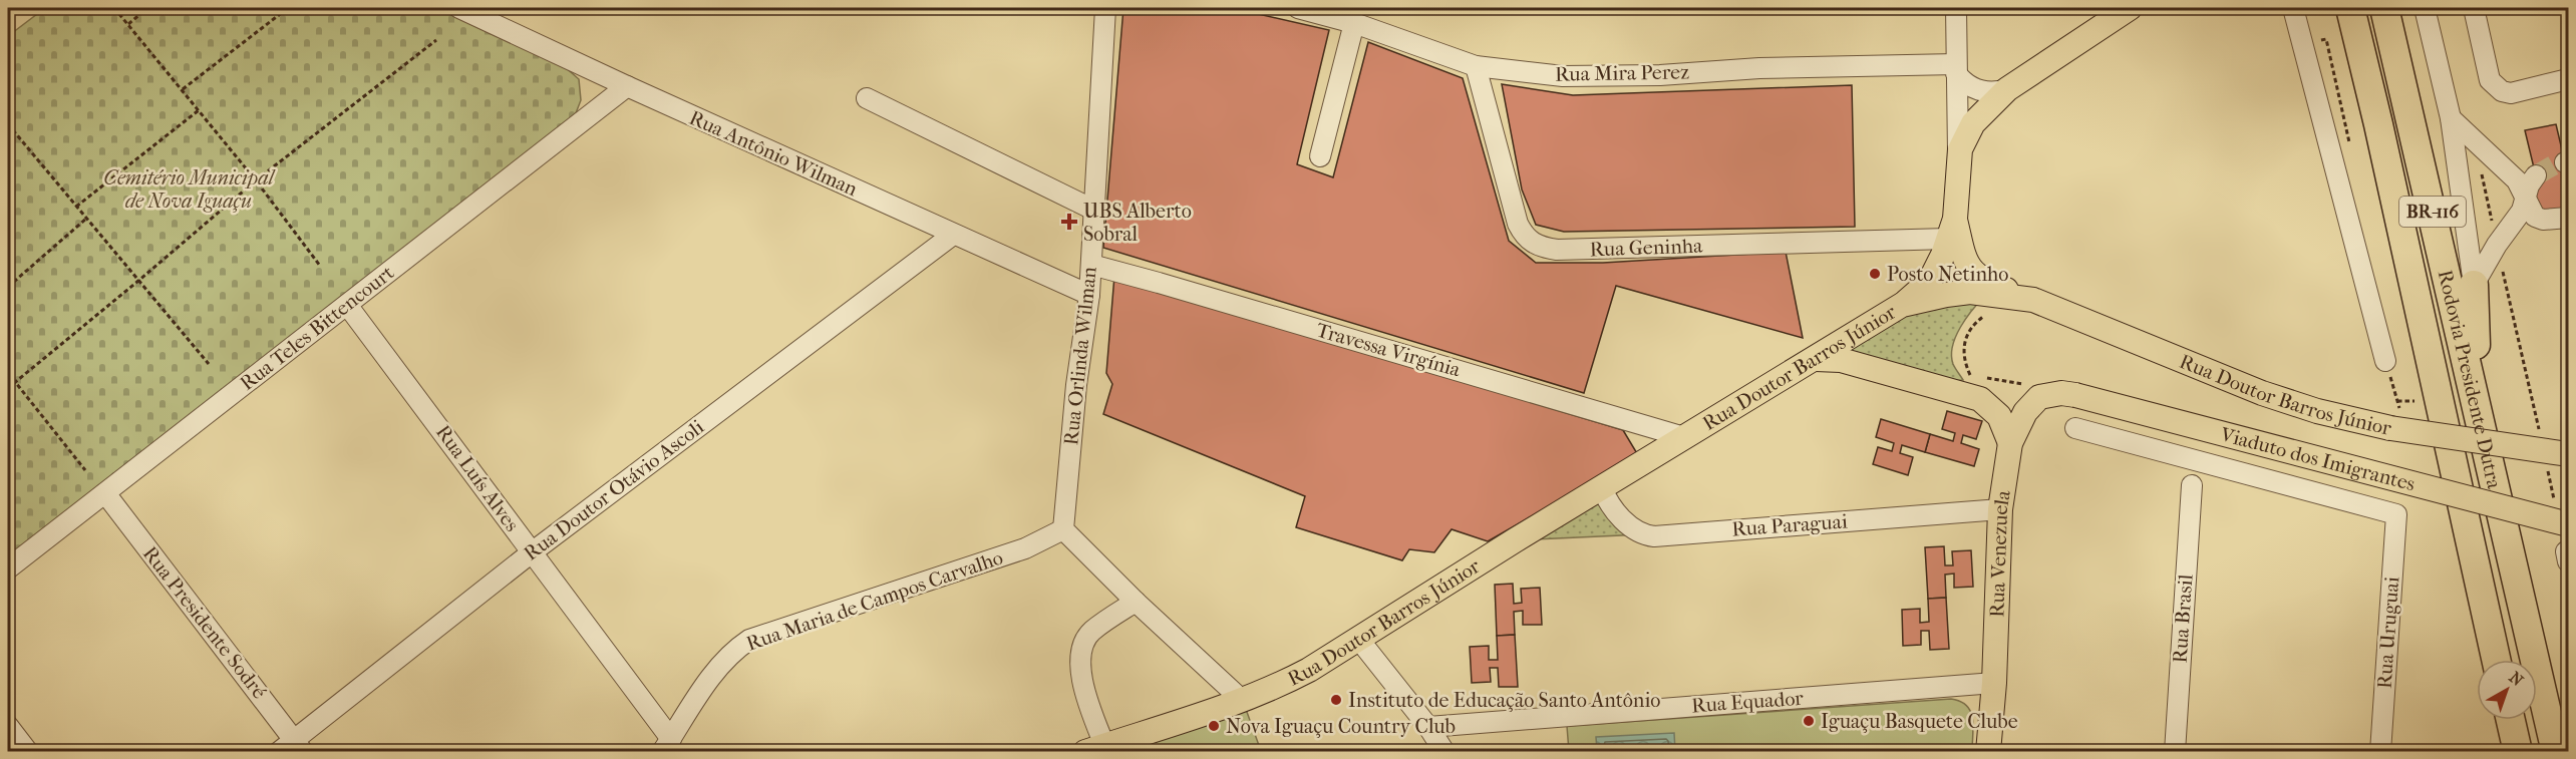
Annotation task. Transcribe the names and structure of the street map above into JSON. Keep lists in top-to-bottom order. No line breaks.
{"streets":{"highway":["BR-116","Rodovia Presidente Dutra"],"main road":["Rua Doutor Barros Júnior","Viaduto dos Imigrantes","Rua Venezuela"],"street":["Rua Mira Perez","Rua Antônio Wilman","Rua Geninha","Rua Teles Bittencourt","Travessa Virgínia","Rua Orlinda Wilman","Rua Luís Alves","Rua Doutor Otávio Ascoli","Rua Paraguai","Rua Maria de Campos Carvalho","Rua Brasil","Rua Presidente Sodré","Rua Uruguai","Rua Equador"]},"crossings":[["Rua Mira Perez","Rua Geninha"],["Rua Antônio Wilman","Rua Teles Bittencourt"],["Rua Antônio Wilman","Rua Orlinda Wilman"],["Rua Antônio Wilman","Rua Doutor Otávio Ascoli"],["Rua Teles Bittencourt","Rua Luís Alves"],["Rua Teles Bittencourt","Rua Presidente Sodré"],["Travessa Virgínia","Rua Orlinda Wilman"],["Travessa Virgínia","Rua Doutor Barros Júnior"],["Rua Orlinda Wilman","Rua Maria de Campos Carvalho"],["Rua Doutor Barros Júnior","Rua Paraguai"],["Viaduto dos Imigrantes","Rua Venezuela"],["Rua Luís Alves","Rua Doutor Otávio Ascoli"],["Rua Luís Alves","Rua Maria de Campos Carvalho"],["Rua Doutor Otávio Ascoli","Rua Presidente Sodré"],["Rua Paraguai","Rua Venezuela"],["Rua Venezuela","Rua Equador"]],"parks":["Cemitério Municipal de Nova Iguaçu"],"places":{"health":["UBS Alberto Sobral"],"other":["Posto Netinho","Instituto de Educação Santo Antônio","Iguaçu Basquete Clube","Nova Iguaçu Country Club"]},"north":"top right"}
